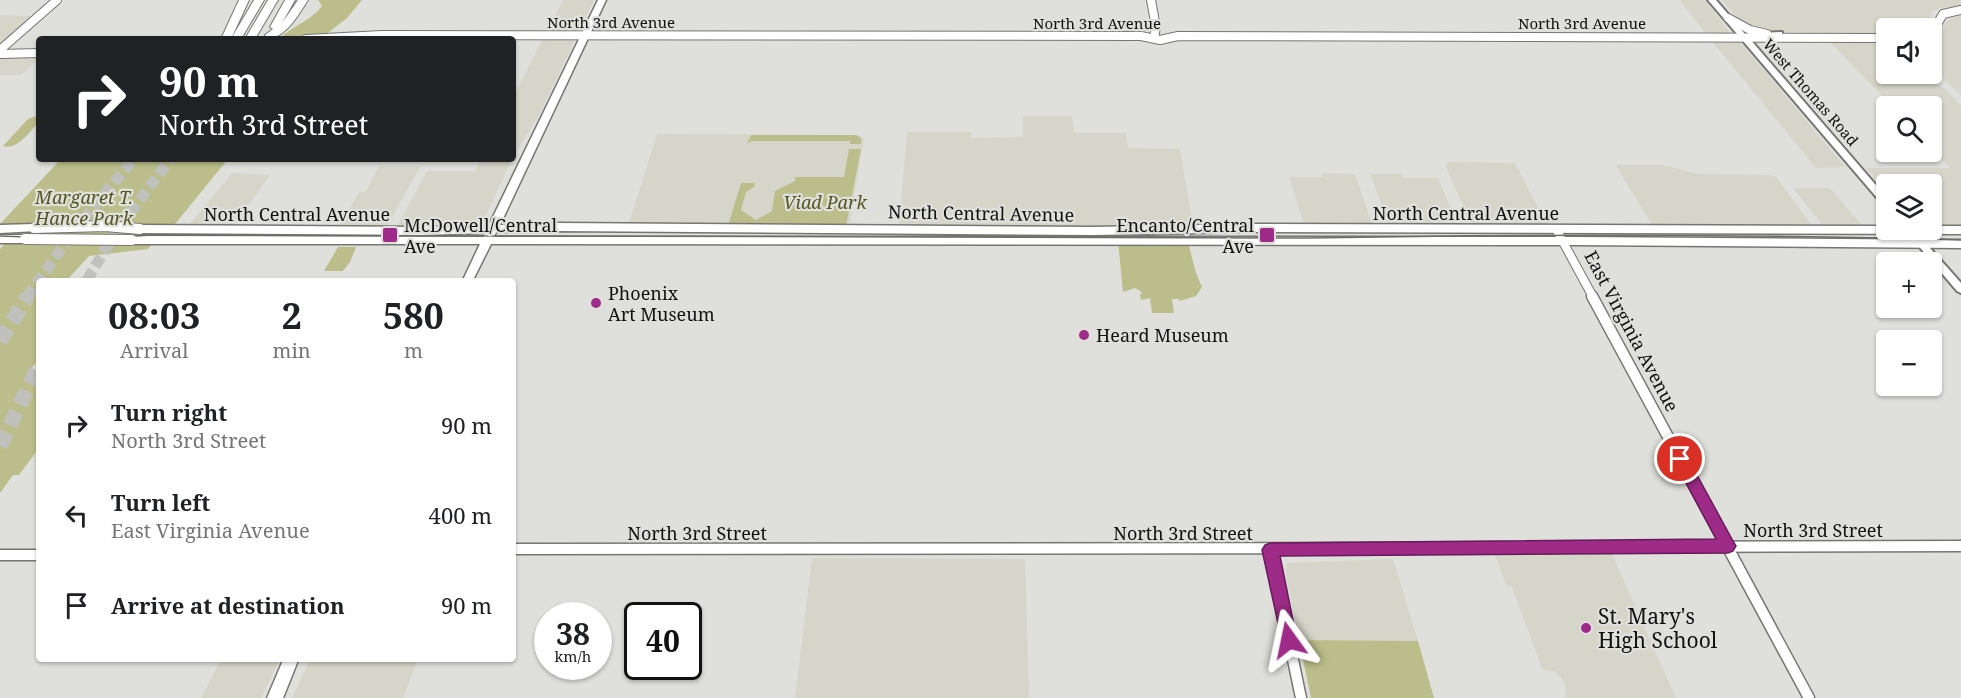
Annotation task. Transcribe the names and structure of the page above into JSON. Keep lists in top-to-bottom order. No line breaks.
{"streets":{"main road":["West Thomas Road","North Central Avenue"],"street":["North 3rd Avenue","East Virginia Avenue","North 3rd Street"]},"crossings":[["North 3rd Avenue","West Thomas Road"],["North Central Avenue","East Virginia Avenue"],["East Virginia Avenue","North 3rd Street"]],"parks":["Margaret T. Hance Park","Viad Park"],"places":{"transit":["McDowell/Central Ave","Encanto/Central Ave"],"other":["Phoenix Art Museum","Heard Museum","St. Mary's High School"]},"page":{"map_buttons":["+","−"],"turn":["90 m","North 3rd Street"],"eta":["08:03","Arrival","2","min","580","m"],"list":[{"name":"Turn right","note":"North 3rd Street","value":"90 m"},{"name":"Turn left","note":"East Virginia Avenue","value":"400 m"},{"name":"Arrive at destination","value":"90 m"}],"speed":"38 km/h","limit":"40"}}
